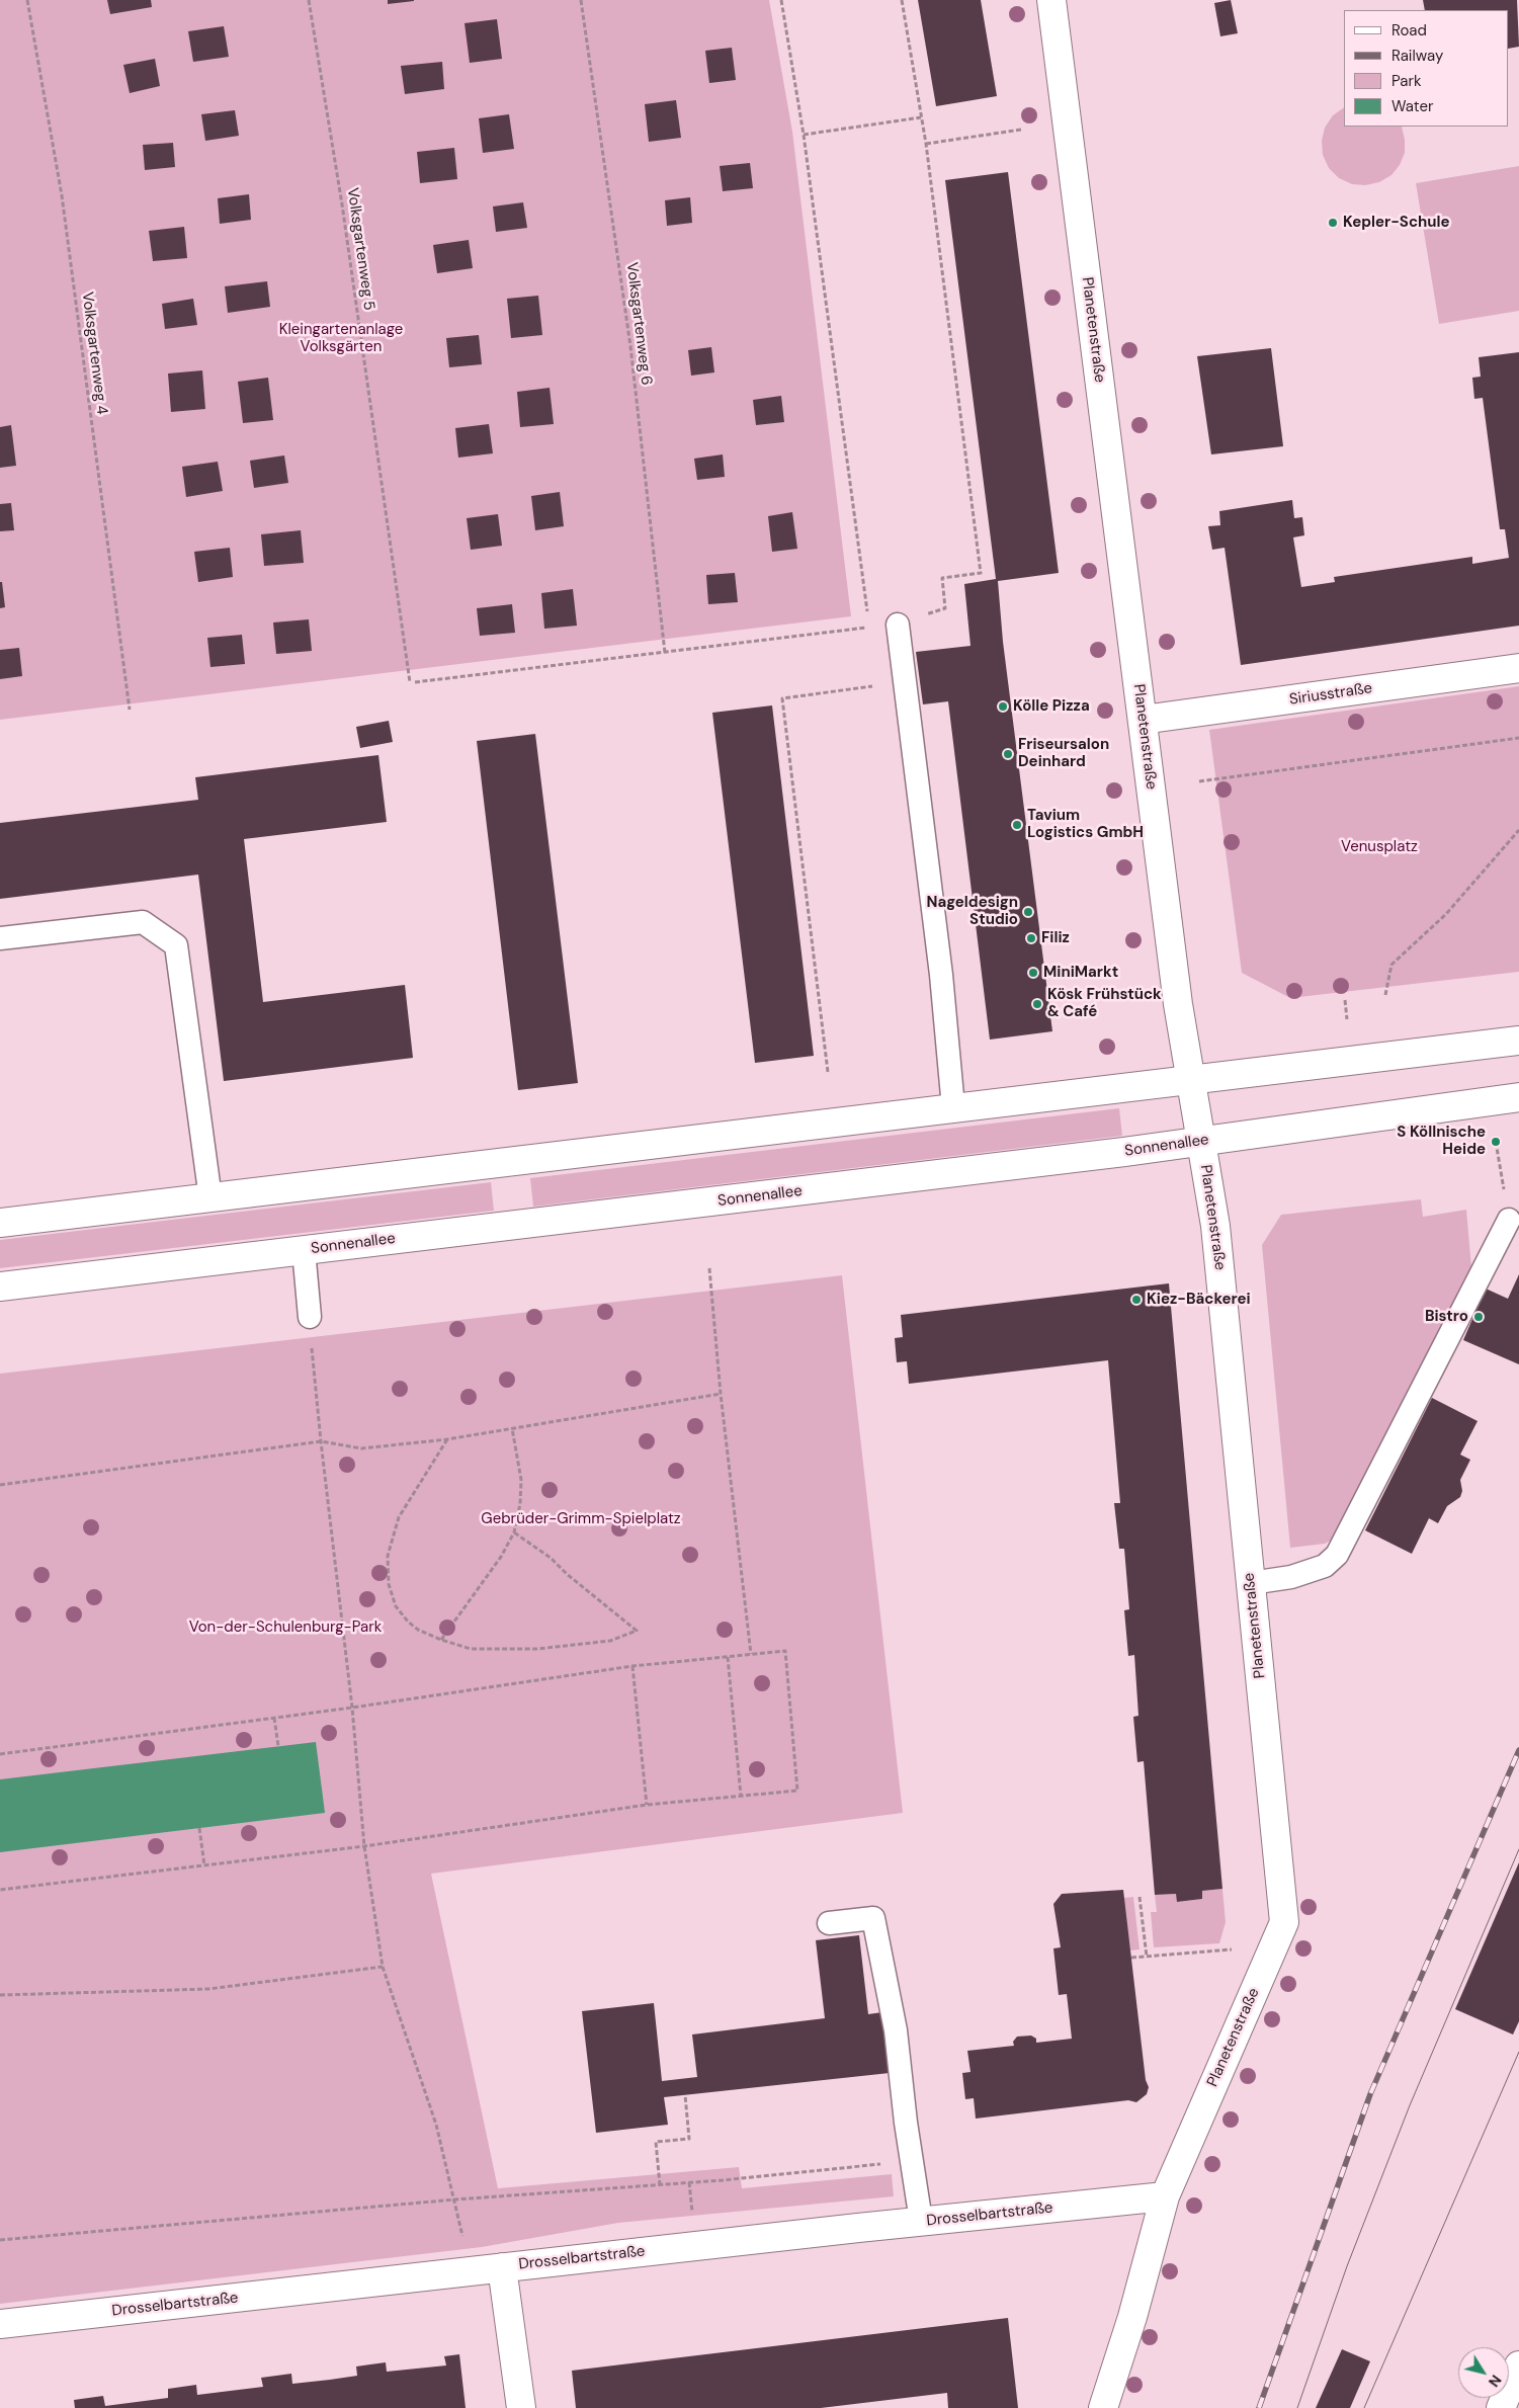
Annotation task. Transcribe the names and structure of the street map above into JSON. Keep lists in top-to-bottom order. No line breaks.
{"streets":{"street":["Planetenstraße","Siriusstraße","Sonnenallee","Drosselbartstraße"],"path":["Volksgartenweg 5","Volksgartenweg 6","Volksgartenweg 4"]},"crossings":[["Planetenstraße","Siriusstraße"],["Planetenstraße","Sonnenallee"],["Planetenstraße","Drosselbartstraße"]],"parks":["Kleingartenanlage Volksgärten","Venusplatz","Gebrüder-Grimm-Spielplatz","Von-der-Schulenburg-Park"],"places":["Kepler-Schule","Kölle Pizza","Friseursalon Deinhard","Tavium Logistics GmbH","Nageldesign Studio","Filiz","MiniMarkt","Kösk Frühstück & Café","S Köllnische Heide","Kiez-Bäckerei","Bistro"],"legend":["Road","Railway","Park","Water"],"north":"bottom right"}
